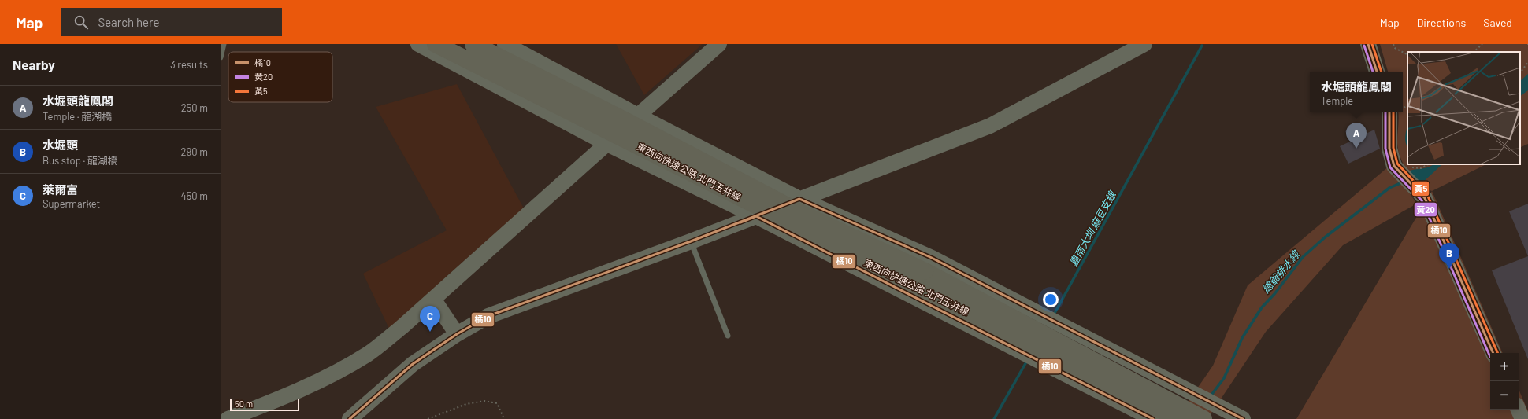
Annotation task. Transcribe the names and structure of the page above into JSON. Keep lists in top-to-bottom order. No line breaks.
{"streets":{"highway":["東西向快速公路 北門玉井線"]},"water":["嘉南大圳 麻豆支線","總爺排水線"],"lines":["transit line 橘10","transit line 黃5","transit line 黃20"],"legend":["橘10","黃20","黃5"],"scale_bar":"50 m","page":{"header":"Map","search":"Search here","nav":["Map","Directions","Saved"],"heading":["Nearby","3 results"],"popup":["水堀頭龍鳳閣","Temple"],"list":[{"mark":"A","name":"水堀頭龍鳳閣","note":"Temple · 龍湖橋","value":"250 m"},{"mark":"B","name":"水堀頭","note":"Bus stop · 龍湖橋","value":"290 m"},{"mark":"C","name":"萊爾富","note":"Supermarket","value":"450 m"}],"pins":["A","B","C"],"map_buttons":["+","−"],"scale":"50 m"}}
